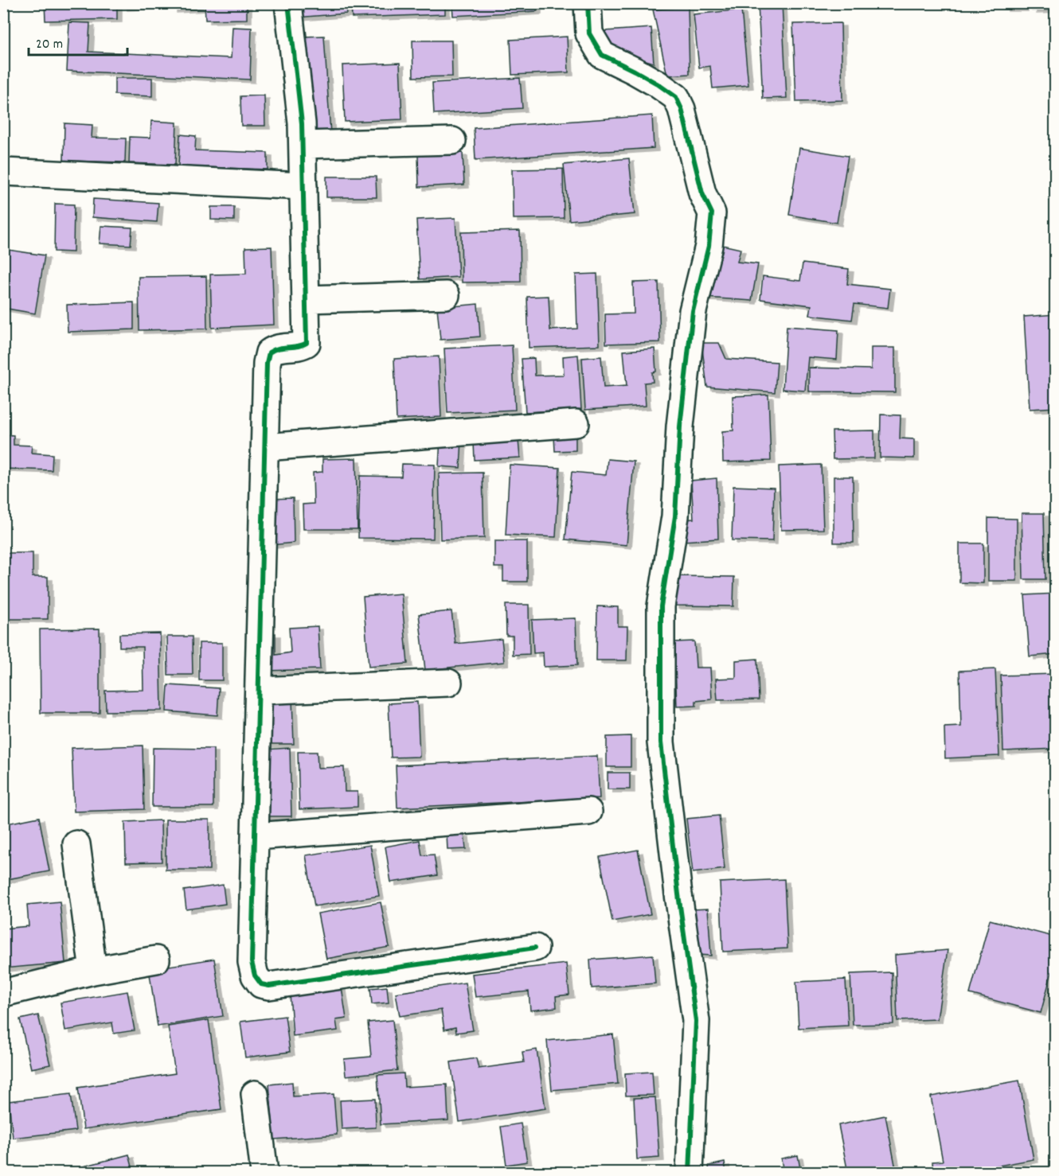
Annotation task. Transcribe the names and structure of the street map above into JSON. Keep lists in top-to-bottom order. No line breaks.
{"scale_bar":"20 m"}
